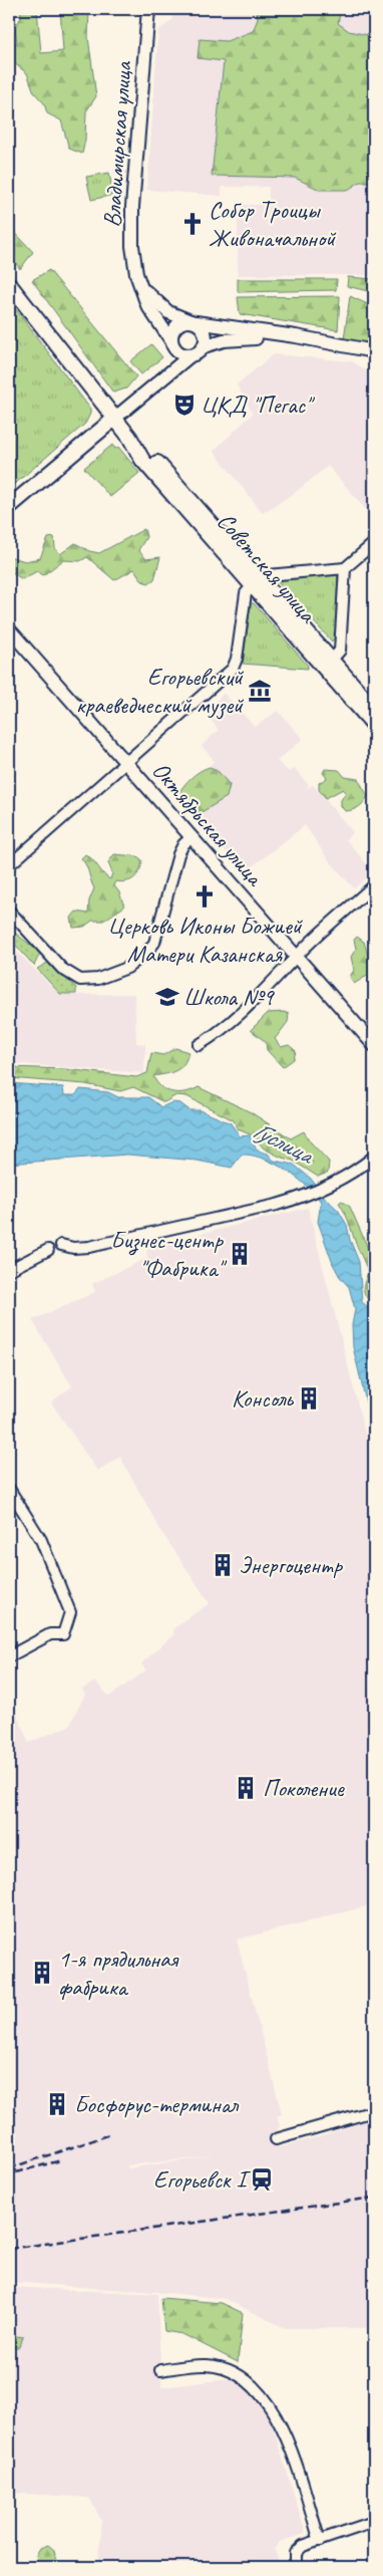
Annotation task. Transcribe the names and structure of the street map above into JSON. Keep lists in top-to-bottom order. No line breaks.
{"streets":{"main road":["Советская улица"],"street":["Владимирская улица","Октябрьская улица"]},"water":["Гуслица"],"places":{"church":["Собор Троицы Живоначальной","Церковь Иконы Божией Матери Казанская"],"theatre":["ЦКД \"Пегас\""],"museum":["Егорьевский краеведческий музей"],"school or university":["Школа №9"],"building":["Бизнес-центр \"Фабрика\"","Консоль","Энергоцентр","Поколение","1-я прядильная фабрика","Босфорус-терминал"],"station":["Егорьевск I"]}}
